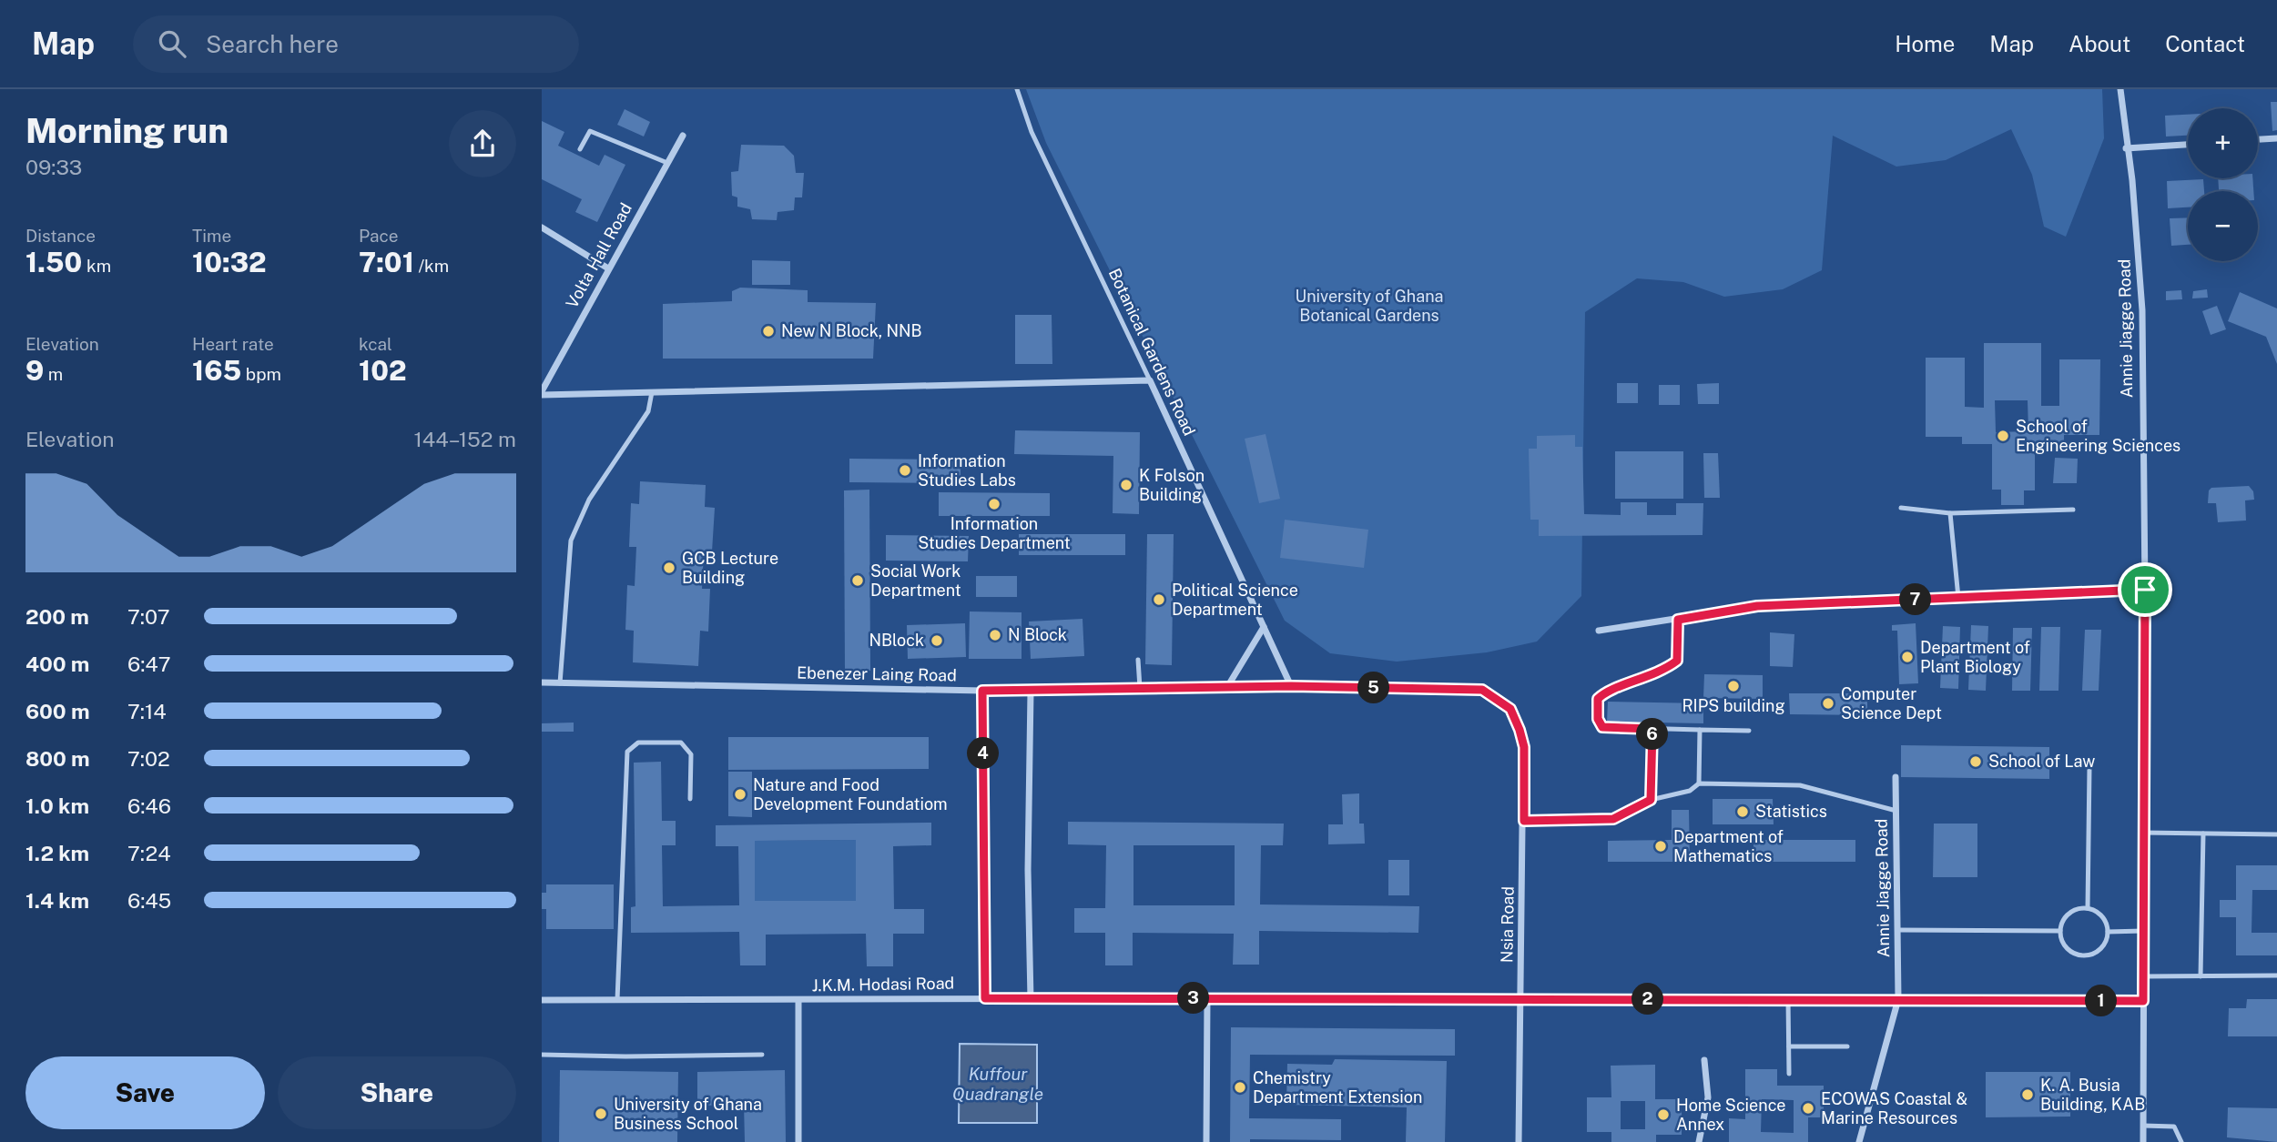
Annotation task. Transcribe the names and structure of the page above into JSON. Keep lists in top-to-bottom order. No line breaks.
{"streets":{"street":["Volta Hall Road","Annie Jiagge Road","Botanical Gardens Road","Ebenezer Laing Road","Nsia Road","J.K.M. Hodasi Road"]},"crossings":[["Annie Jiagge Road","J.K.M. Hodasi Road"],["Botanical Gardens Road","Ebenezer Laing Road"],["Ebenezer Laing Road","Nsia Road"],["Nsia Road","J.K.M. Hodasi Road"]],"water":["Kuffour Quadrangle"],"parks":["University of Ghana Botanical Gardens"],"places":["New N Block, NNB","School of Engineering Sciences","Information Studies Labs","K Folson Building","Information Studies Department","GCB Lecture Building","Social Work Department","Political Science Department","N Block","NBlock","Department of Plant Biology","RIPS building","Computer Science Dept","School of Law","Nature and Food Development Foundatiom","Statistics","Department of Mathematics","Chemistry Department Extension","K. A. Busia Building, KAB","ECOWAS Coastal & Marine Resources","University of Ghana Business School","Home Science Annex"],"page":{"header":"Map","search":"Search here","nav":["Home","Map","About","Contact"],"heading":["Morning run","09:33"],"map_buttons":["+","−"],"stats":[["Distance","1.50 km"],["Time","10:32"],["Pace","7:01 /km"],["Elevation","9 m"],["Heart rate","165 bpm"],["kcal","102"]],"chart":["Elevation","144–152 m"],"pins":["7","5","6","4","3","2","1"],"list":[{"name":"200 m","note":"7:07"},{"name":"400 m","note":"6:47"},{"name":"600 m","note":"7:14"},{"name":"800 m","note":"7:02"},{"name":"1.0 km","note":"6:46"},{"name":"1.2 km","note":"7:24"},{"name":"1.4 km","note":"6:45"}],"buttons":["Save","Share"]}}
